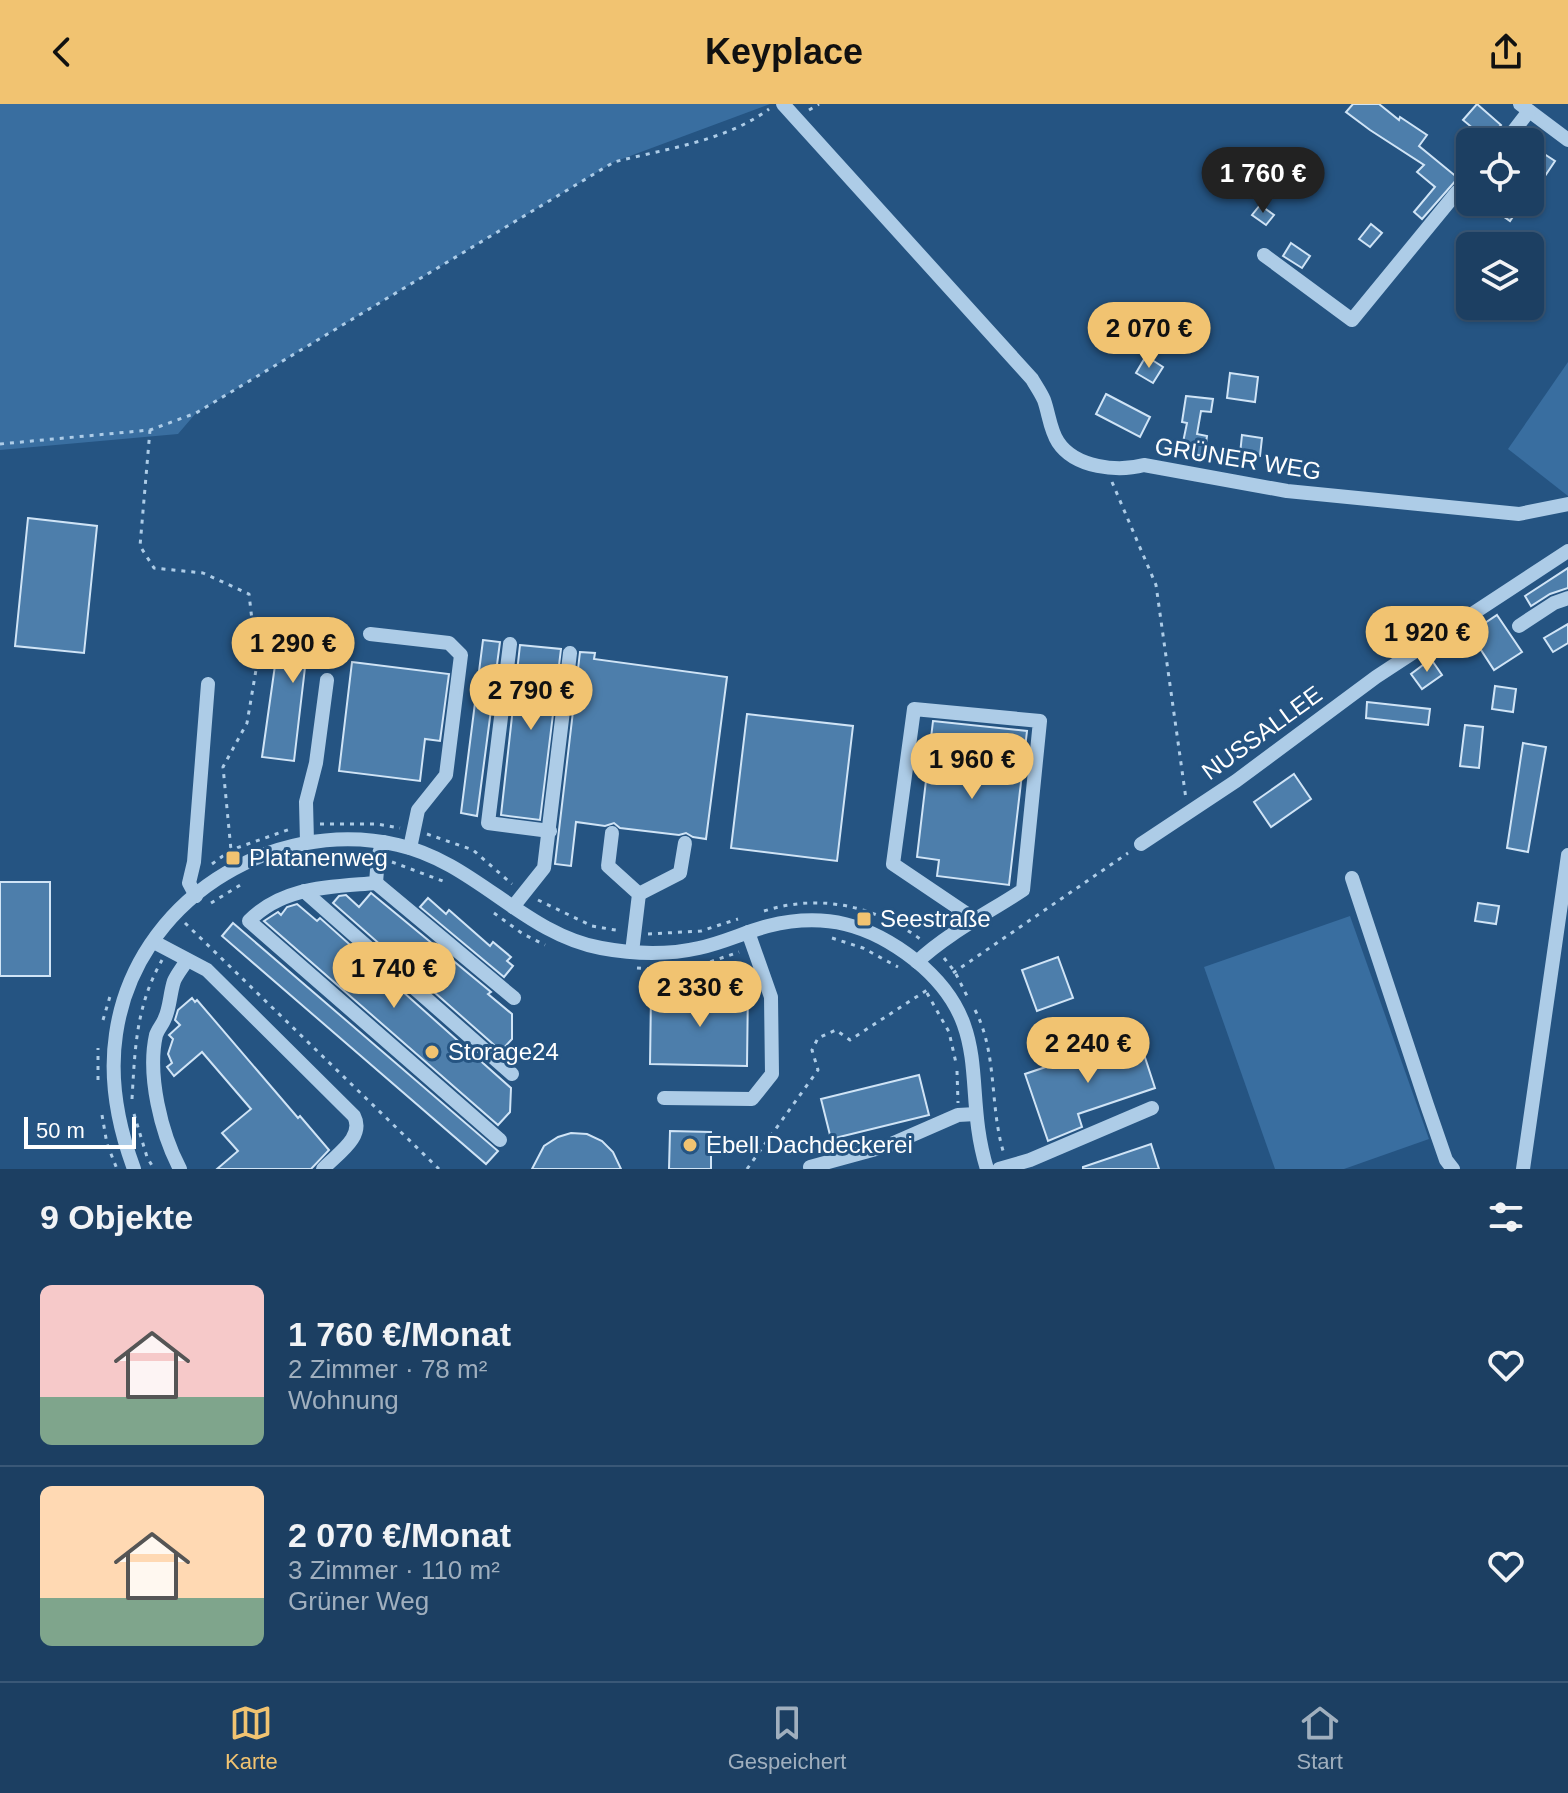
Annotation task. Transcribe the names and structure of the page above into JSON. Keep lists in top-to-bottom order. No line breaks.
{"streets":{"street":["GRÜNER WEG","NUSSALLEE"]},"places":{"transit":["Platanenweg","Seestraße"],"other":["Storage24","Ebell Dachdeckerei"]},"scale_bar":"50 m","page":{"header":"Keyplace","price":["1 760 €","2 070 €","1 920 €","1 290 €","2 790 €","1 960 €","1 740 €","2 330 €","2 240 €"],"scale":"50 m","heading":"9 Objekte","list":[{"name":"1 760 €/Monat","note":"2 Zimmer · 78 m² · Wohnung"},{"name":"2 070 €/Monat","note":"3 Zimmer · 110 m² · Grüner Weg"}],"tabs":["Karte","Gespeichert","Start"]}}
